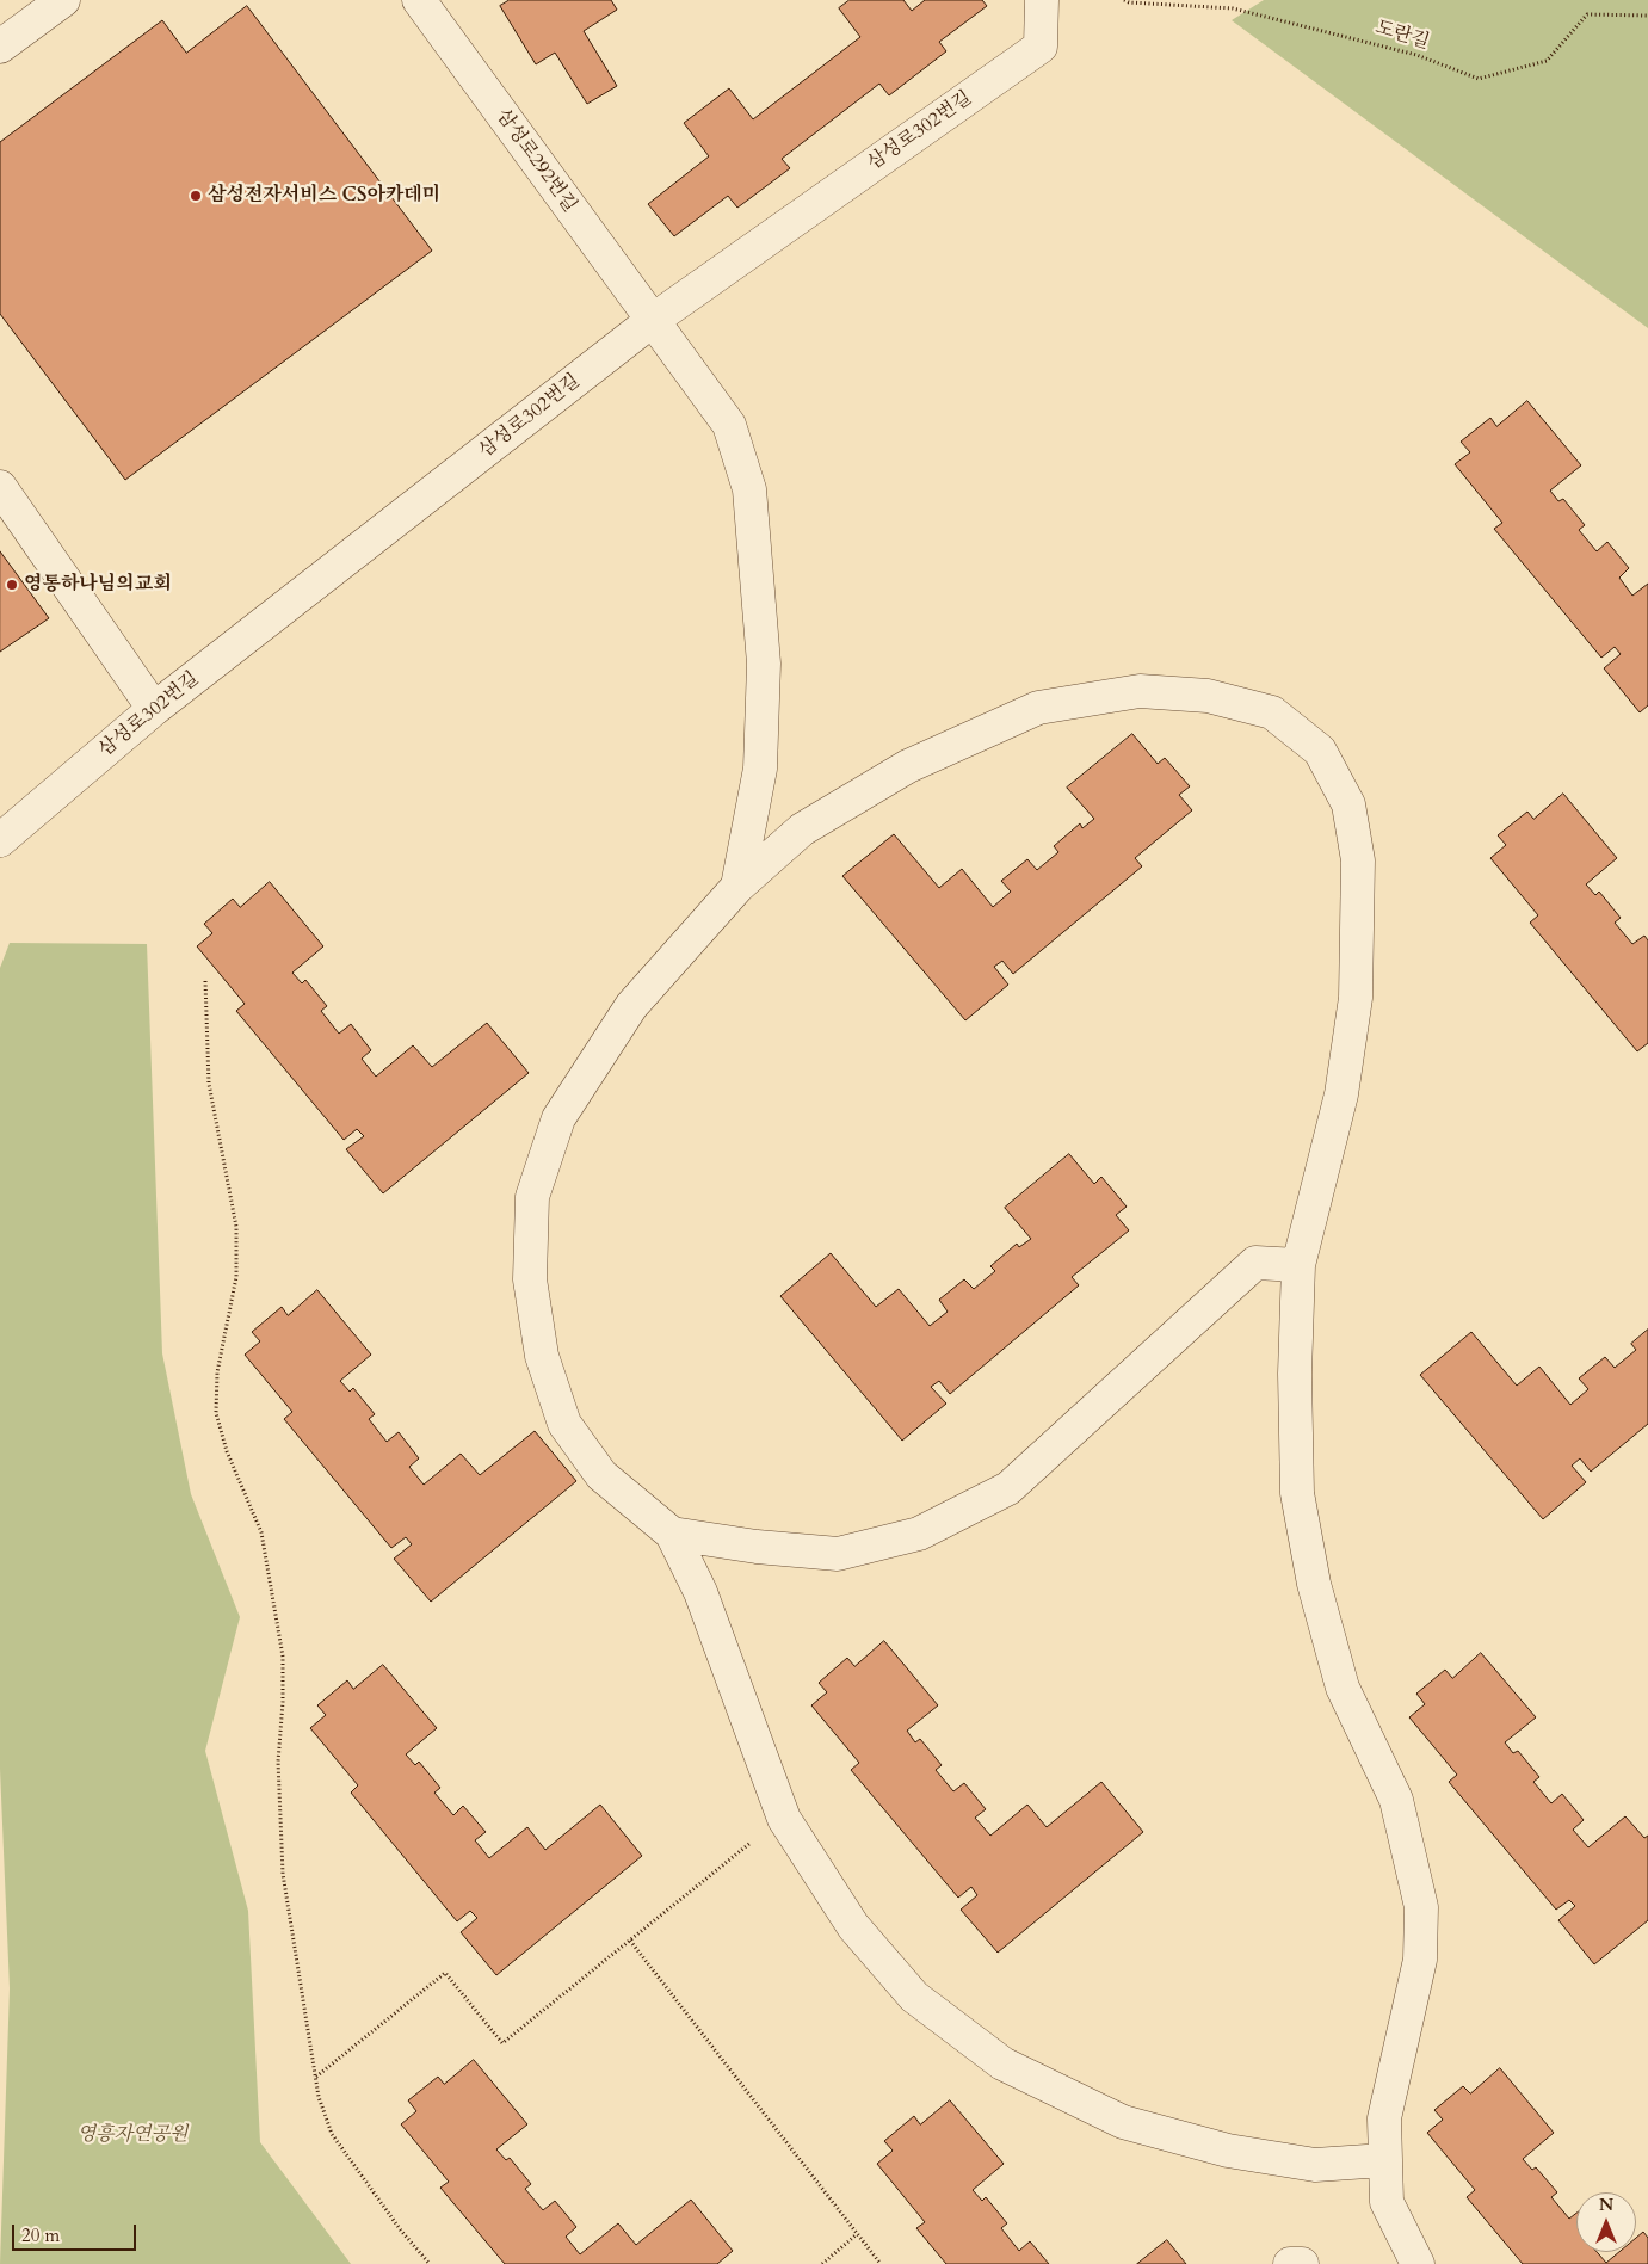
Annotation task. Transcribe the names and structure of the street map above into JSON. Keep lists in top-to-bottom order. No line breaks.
{"streets":{"street":["삼성로302번길","삼성로292번길"],"path":["도란길"]},"crossings":[["삼성로302번길","삼성로292번길"]],"parks":["영흥자연공원"],"places":["삼성전자서비스 CS아카데미","영통하나님의교회"],"scale_bar":"20 m","north":"top"}
